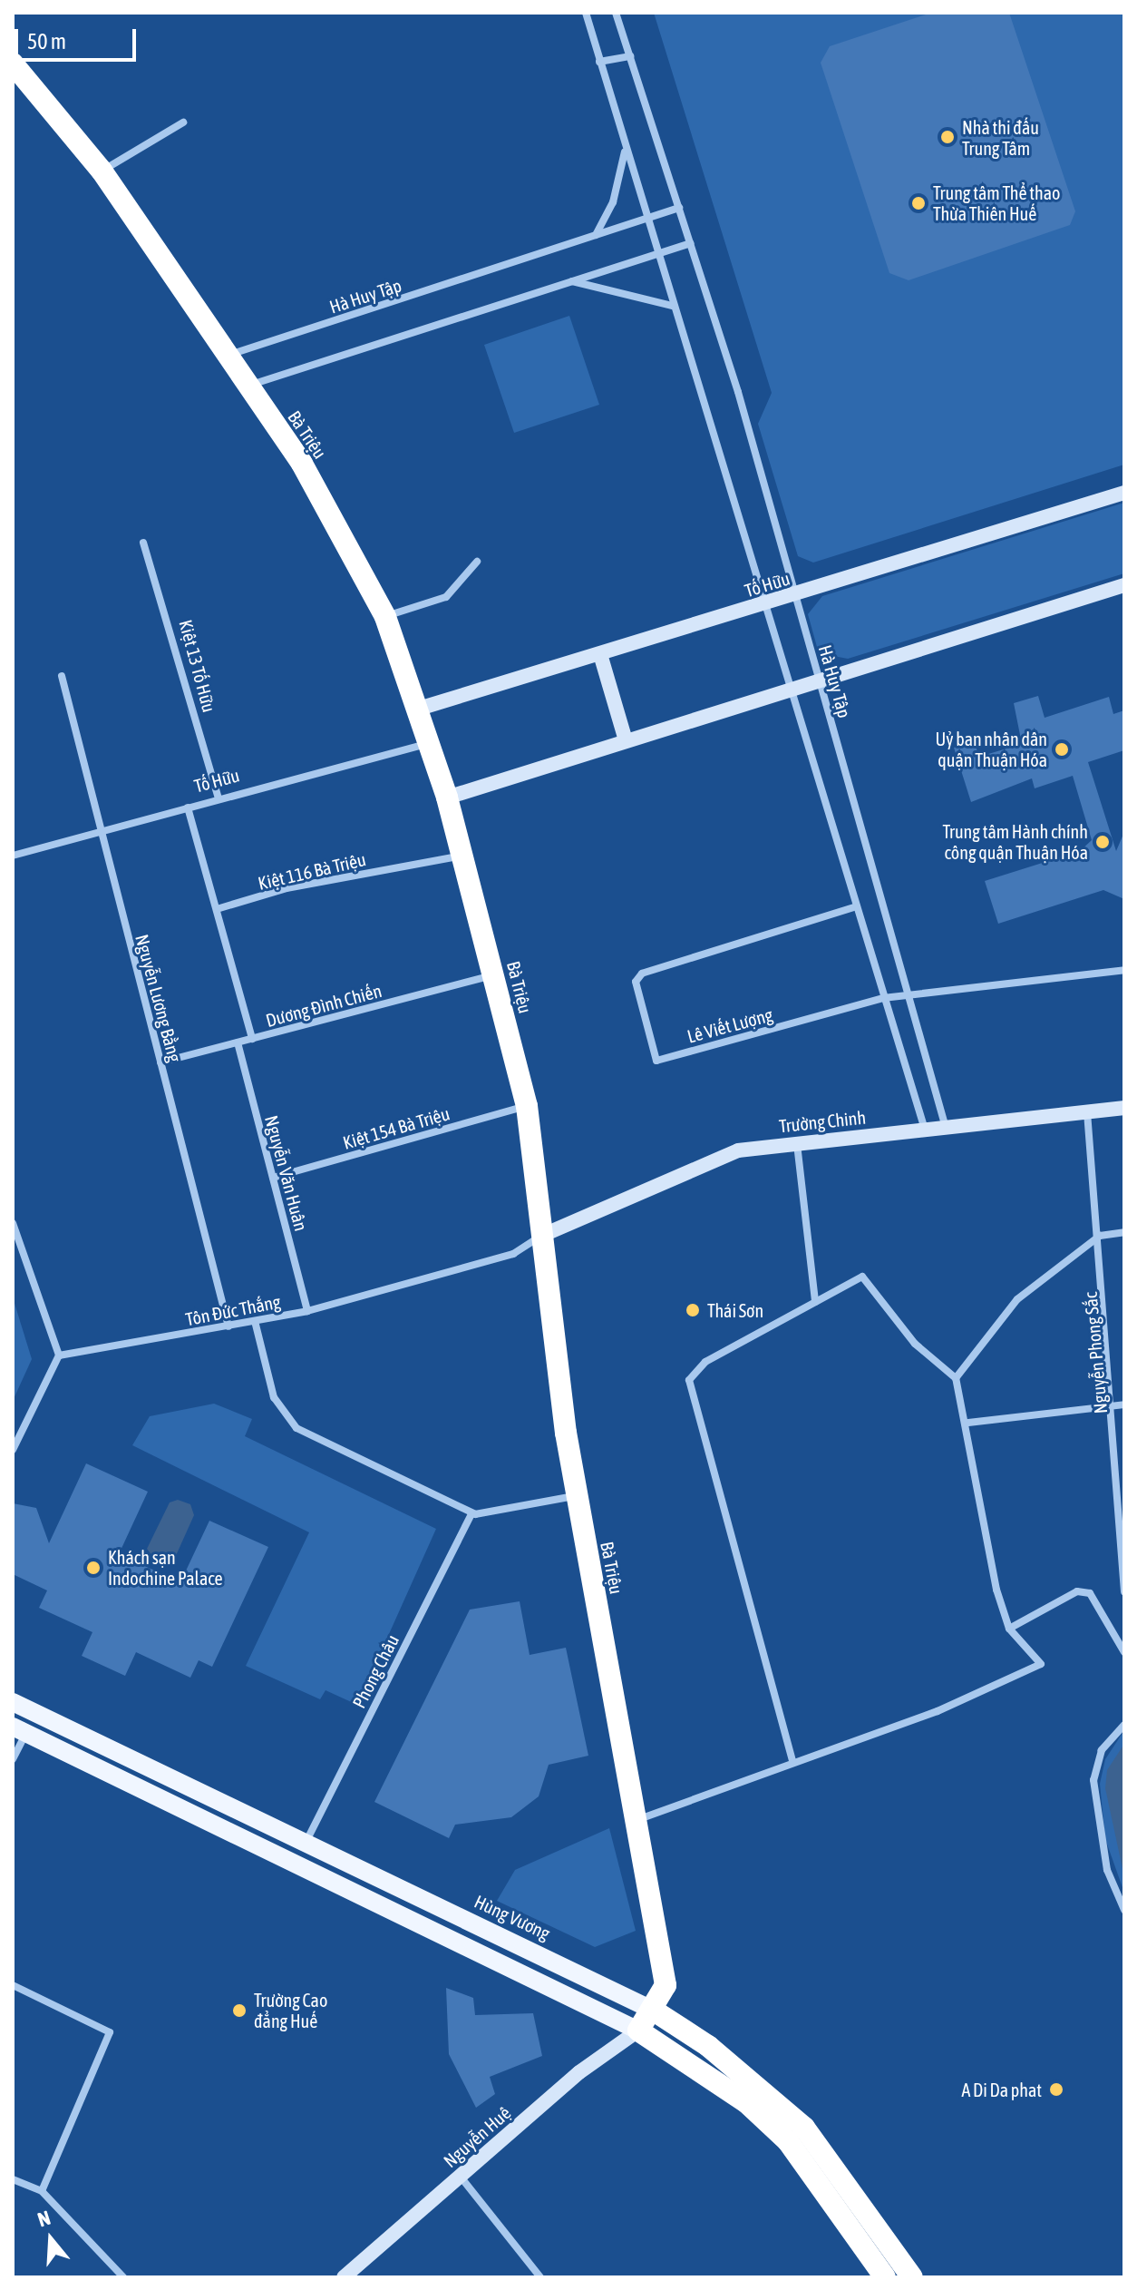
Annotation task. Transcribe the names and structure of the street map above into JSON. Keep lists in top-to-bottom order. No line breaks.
{"streets":{"highway":["Bà Triệu","Hùng Vương"],"main road":["Tố Hữu","Trường Chinh","Nguyễn Huệ"],"street":["Hà Huy Tập","Kiệt 13 Tố Hữu","Kiệt 116 Bà Triệu","Nguyễn Lương Bằng","Dương Đình Chiến","Lê Viết Lượng","Kiệt 154 Bà Triệu","Nguyễn Văn Huân","Tôn Đức Thắng","Nguyễn Phong Sắc","Phong Châu"]},"crossings":[["Hà Huy Tập","Bà Triệu"],["Hà Huy Tập","Tố Hữu"],["Hà Huy Tập","Lê Viết Lượng"],["Hà Huy Tập","Trường Chinh"],["Bà Triệu","Tố Hữu"],["Bà Triệu","Kiệt 116 Bà Triệu"],["Bà Triệu","Dương Đình Chiến"],["Bà Triệu","Trường Chinh"],["Bà Triệu","Kiệt 154 Bà Triệu"],["Bà Triệu","Tôn Đức Thắng"],["Bà Triệu","Hùng Vương"],["Bà Triệu","Nguyễn Huệ"],["Tố Hữu","Kiệt 13 Tố Hữu"],["Tố Hữu","Nguyễn Lương Bằng"],["Nguyễn Lương Bằng","Dương Đình Chiến"],["Nguyễn Lương Bằng","Tôn Đức Thắng"],["Dương Đình Chiến","Nguyễn Văn Huân"],["Trường Chinh","Tôn Đức Thắng"],["Trường Chinh","Nguyễn Phong Sắc"],["Kiệt 154 Bà Triệu","Nguyễn Văn Huân"],["Nguyễn Văn Huân","Tôn Đức Thắng"],["Phong Châu","Hùng Vương"]],"places":["Nhà thi đấu Trung Tâm","Trung tâm Thể thao Thừa Thiên Huế","Uỷ ban nhân dân quận Thuận Hóa","Trung tâm Hành chính công quận Thuận Hóa","Thái Sơn","Khách sạn Indochine Palace","Trường Cao đẳng Huế","A Di Da phat"],"scale_bar":"50 m","north":"top"}
